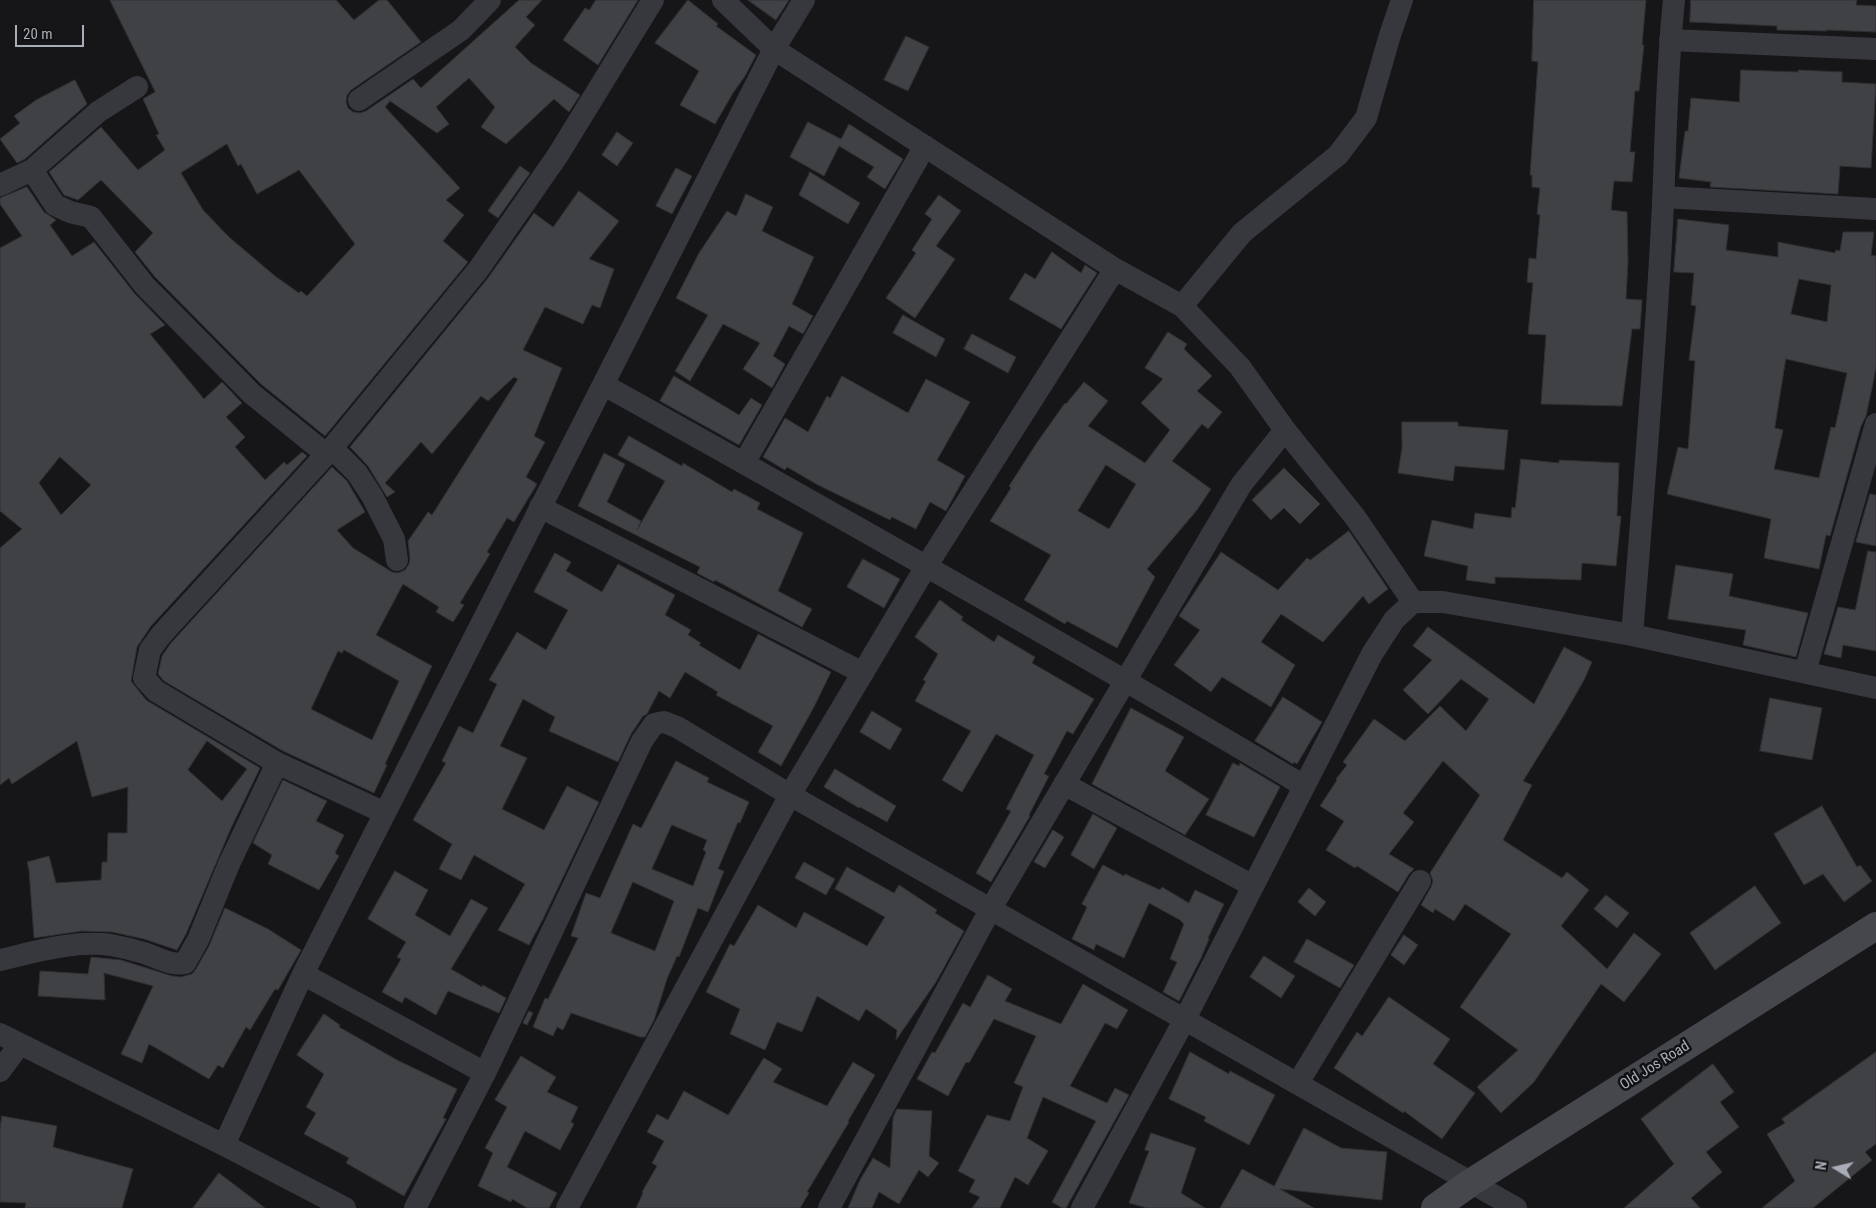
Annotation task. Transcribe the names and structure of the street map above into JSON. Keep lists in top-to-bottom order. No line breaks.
{"streets":{"main road":["Old Jos Road"]},"scale_bar":"20 m","north":"left"}
